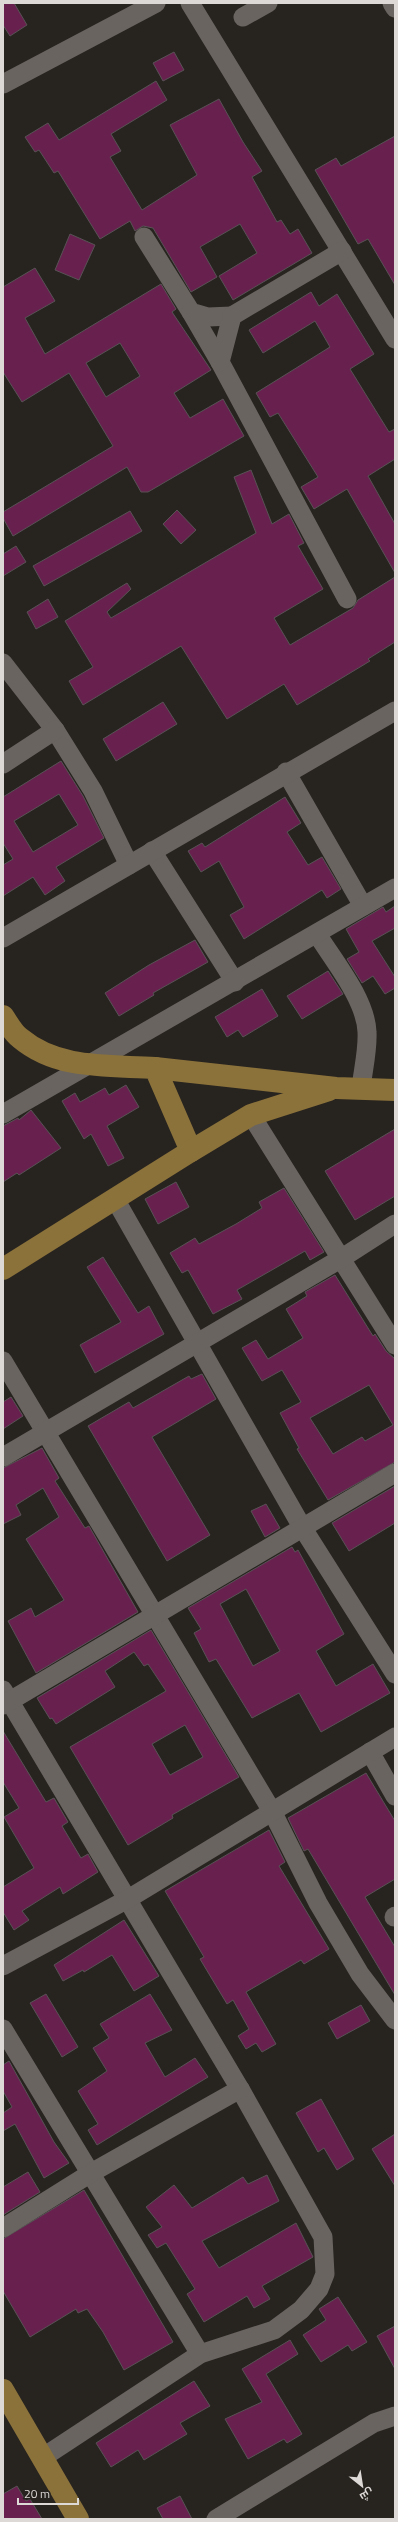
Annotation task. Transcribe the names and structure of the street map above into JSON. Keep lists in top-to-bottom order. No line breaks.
{"scale_bar":"20 m","north":"bottom right"}
